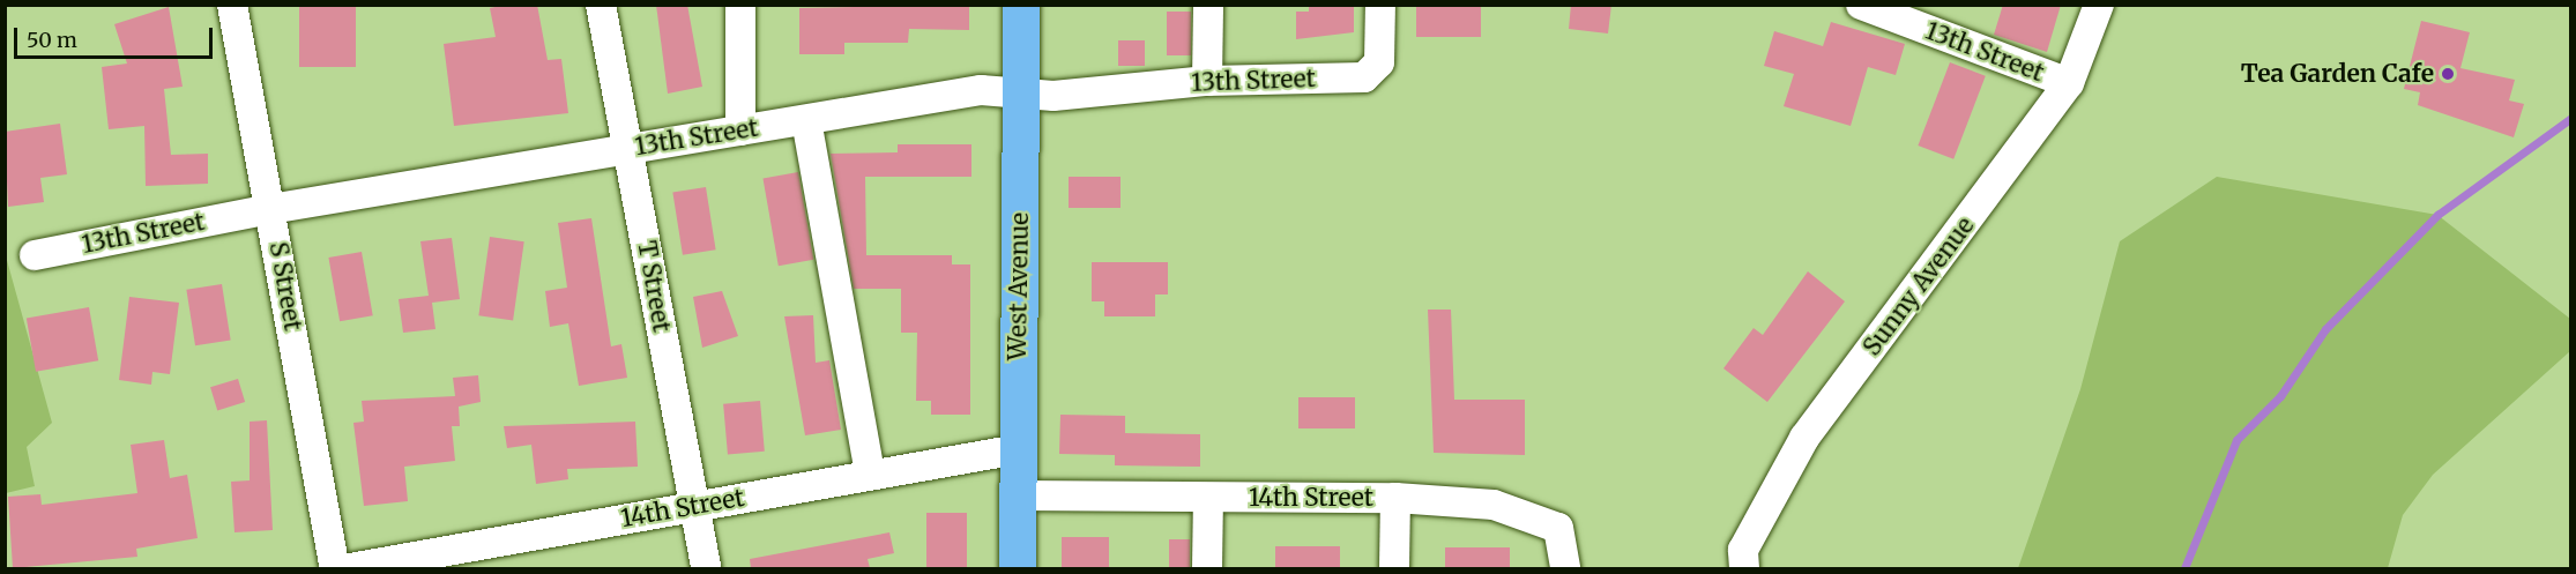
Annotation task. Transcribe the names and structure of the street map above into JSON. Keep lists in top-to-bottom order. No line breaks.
{"streets":{"main road":["West Avenue"],"street":["13th Street","S Street","T Street","Sunny Avenue","14th Street"]},"crossings":[["13th Street","S Street"],["13th Street","T Street"],["13th Street","West Avenue"],["13th Street","Sunny Avenue"],["T Street","14th Street"],["West Avenue","14th Street"]],"places":["Tea Garden Cafe"],"scale_bar":"50 m"}
